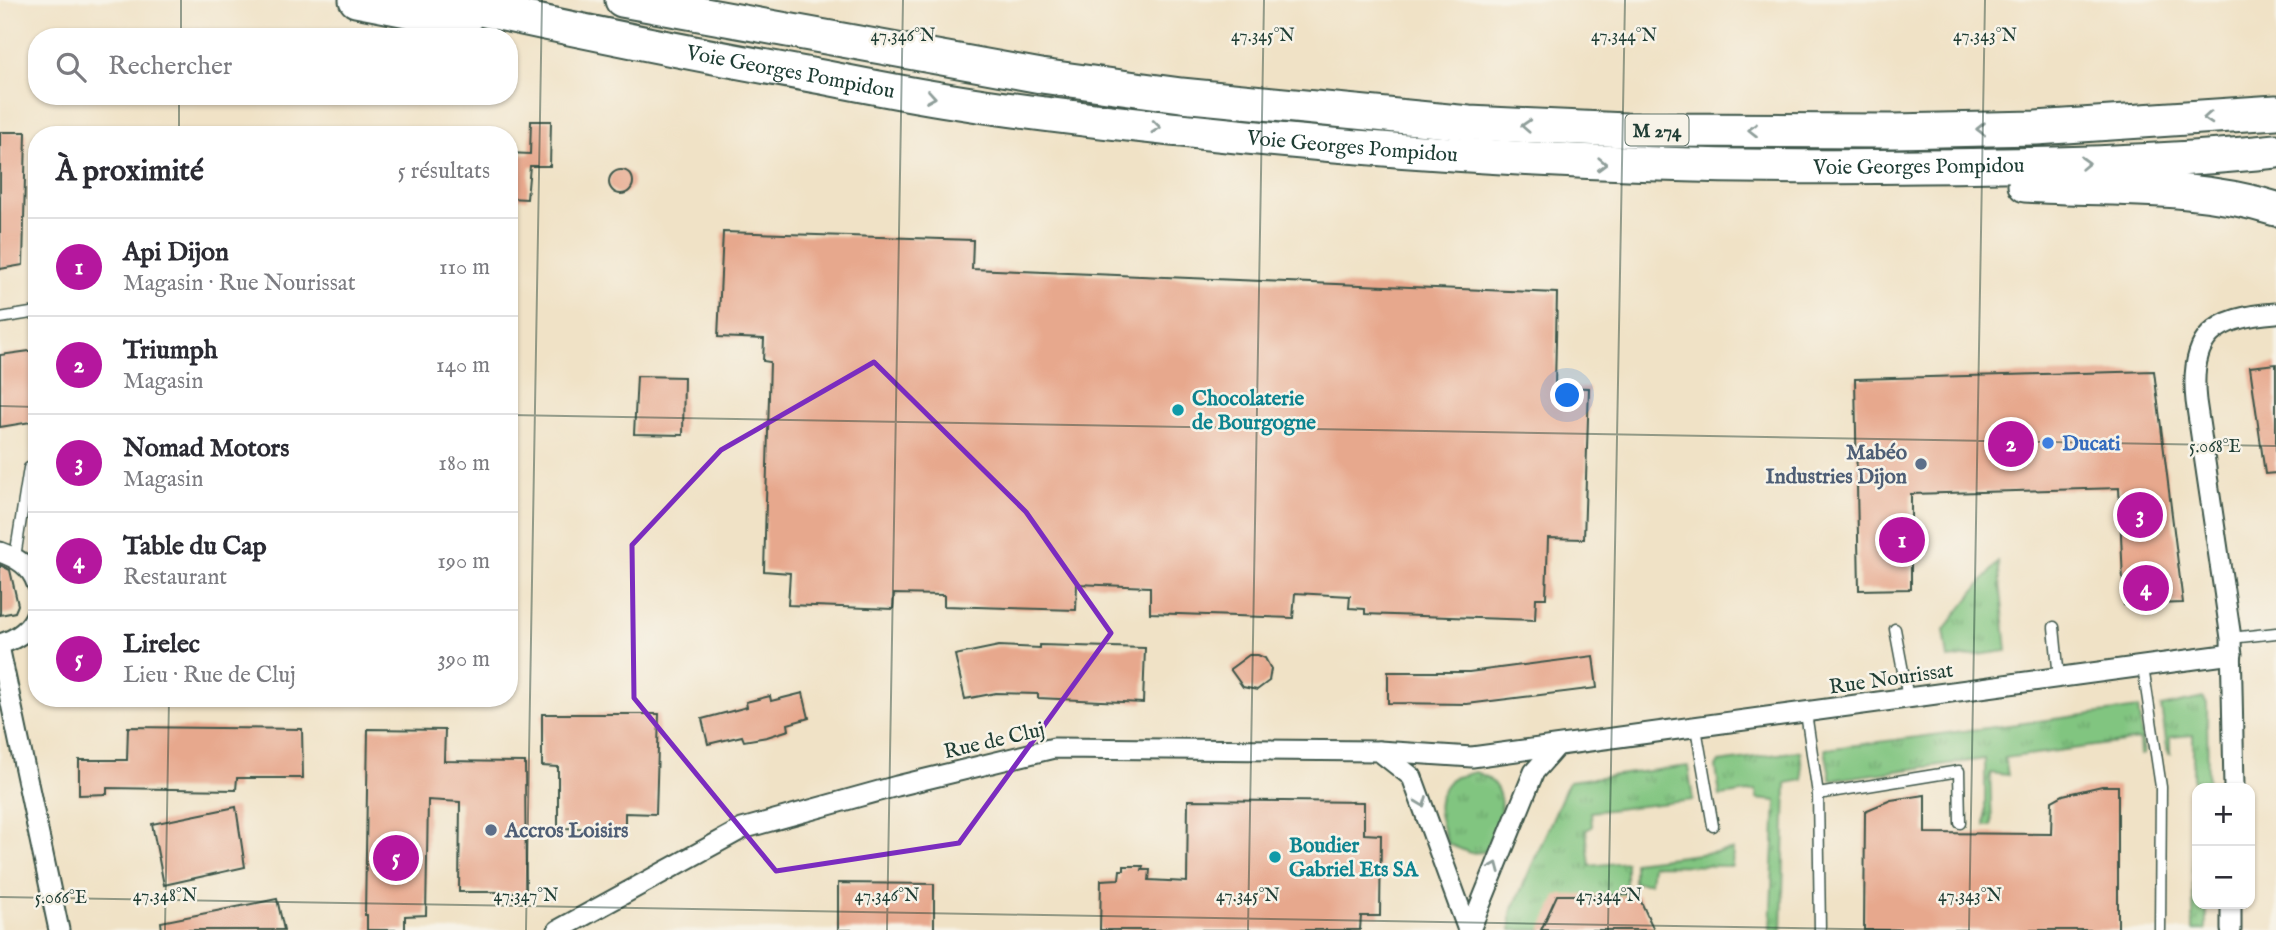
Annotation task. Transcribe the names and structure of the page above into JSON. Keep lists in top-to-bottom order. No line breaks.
{"streets":{"highway":["Voie Georges Pompidou","M 274"],"street":["Rue Nourissat","Rue de Cluj"]},"crossings":[["Rue Nourissat","Rue de Cluj"]],"places":["Chocolaterie de Bourgogne","Ducati","Mabéo Industries Dijon","Accros Loisirs","Boudier Gabriel Ets SA"],"page":{"search":"Rechercher","heading":["À proximité","5 résultats"],"list":[{"mark":"1","name":"Api Dijon","note":"Magasin · Rue Nourissat","value":"110 m"},{"mark":"2","name":"Triumph","note":"Magasin","value":"140 m"},{"mark":"3","name":"Nomad Motors","note":"Magasin","value":"180 m"},{"mark":"4","name":"Table du Cap","note":"Restaurant","value":"190 m"},{"mark":"5","name":"Lirelec","note":"Lieu · Rue de Cluj","value":"390 m"}],"pins":["2","3","1","4","5"],"map_buttons":["+","−"]},"coordinates":["47.346°N","47.345°N","47.344°N","47.343°N","5.068°E","47.348°N","47.347°N","5.066°E"]}
